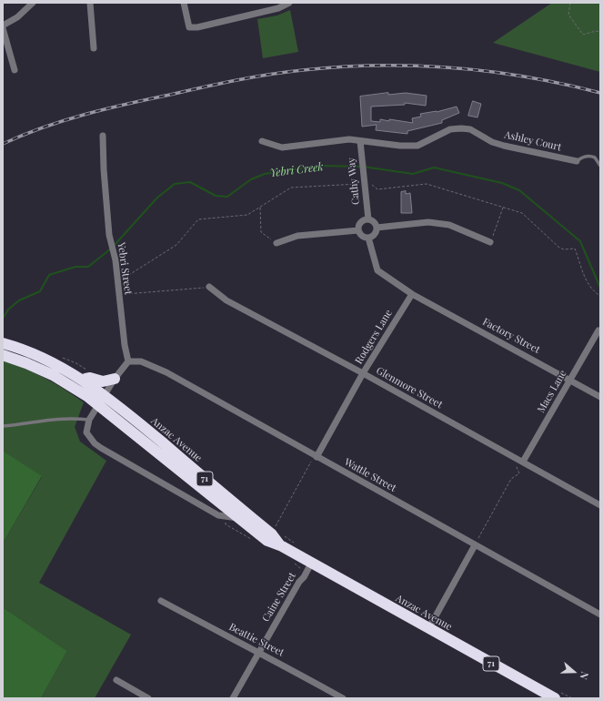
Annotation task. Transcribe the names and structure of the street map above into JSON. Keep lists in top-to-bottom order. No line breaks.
{"streets":{"highway":["Anzac Avenue","71"],"street":["Ashley Court","Cathy Way","Yebri Street","Factory Street","Rodgers Lane","Glenmore Street","Macs Lane","Wattle Street","Caine Street","Beattie Street"]},"crossings":[["Ashley Court","Cathy Way"],["Yebri Street","Wattle Street"],["Factory Street","Rodgers Lane"],["Factory Street","Macs Lane"],["Rodgers Lane","Glenmore Street"],["Rodgers Lane","Wattle Street"],["Glenmore Street","Macs Lane"],["Anzac Avenue","Caine Street"],["Caine Street","Beattie Street"]],"water":["Yebri Creek"],"north":"right"}
